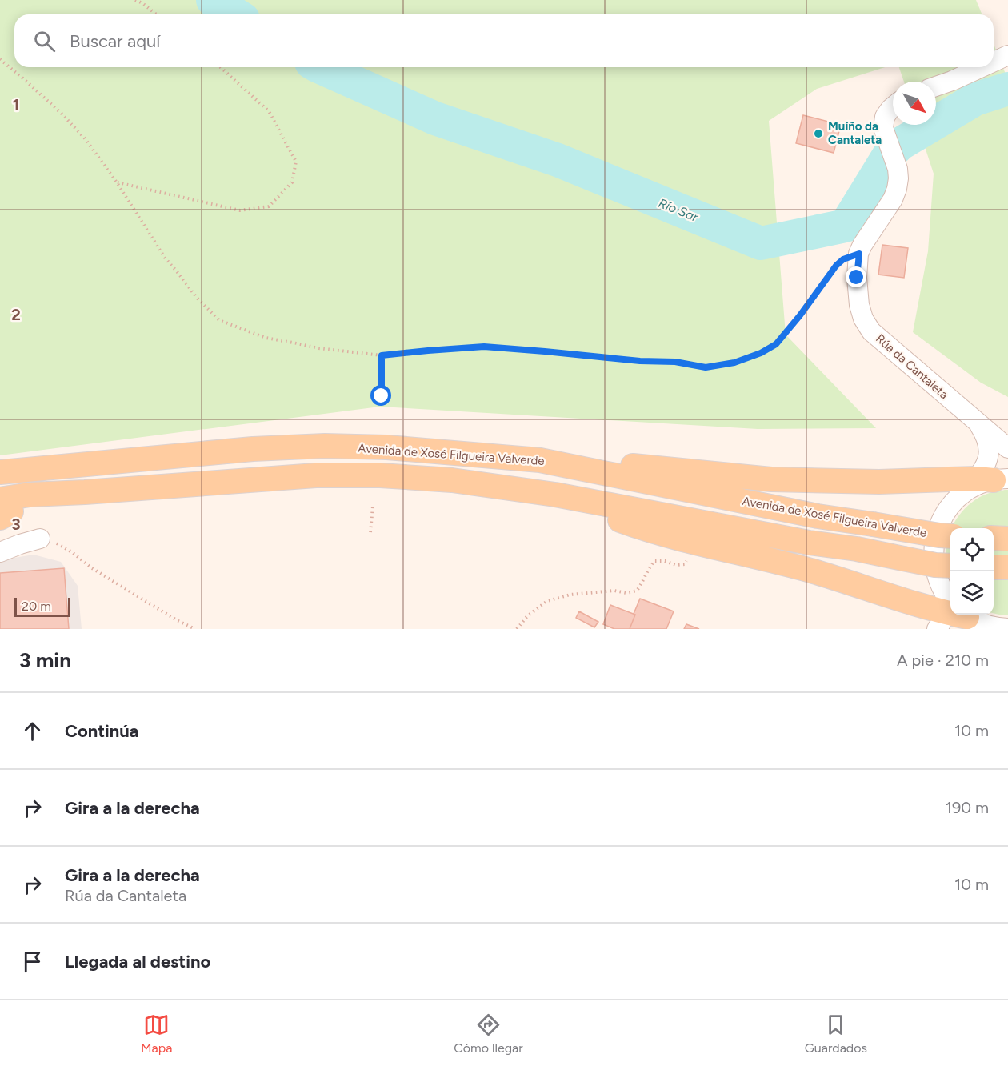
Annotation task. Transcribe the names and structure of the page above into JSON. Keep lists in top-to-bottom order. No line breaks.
{"streets":{"main road":["Avenida de Xosé Filgueira Valverde"],"street":["Rúa da Cantaleta"]},"water":["Río Sar"],"places":["Muíño da Cantaleta"],"scale_bar":"20 m","north":"bottom right","page":{"search":"Buscar aquí","scale":"20 m","heading":["3 min","A pie · 210 m"],"list":[["Continúa","10 m"],["Gira a la derecha","190 m"],["Gira a la derecha","Rúa da Cantaleta","10 m"],"Llegada al destino"],"nav":["Mapa","Cómo llegar","Guardados"]},"grid":{"rows":["1","2","3"]}}
